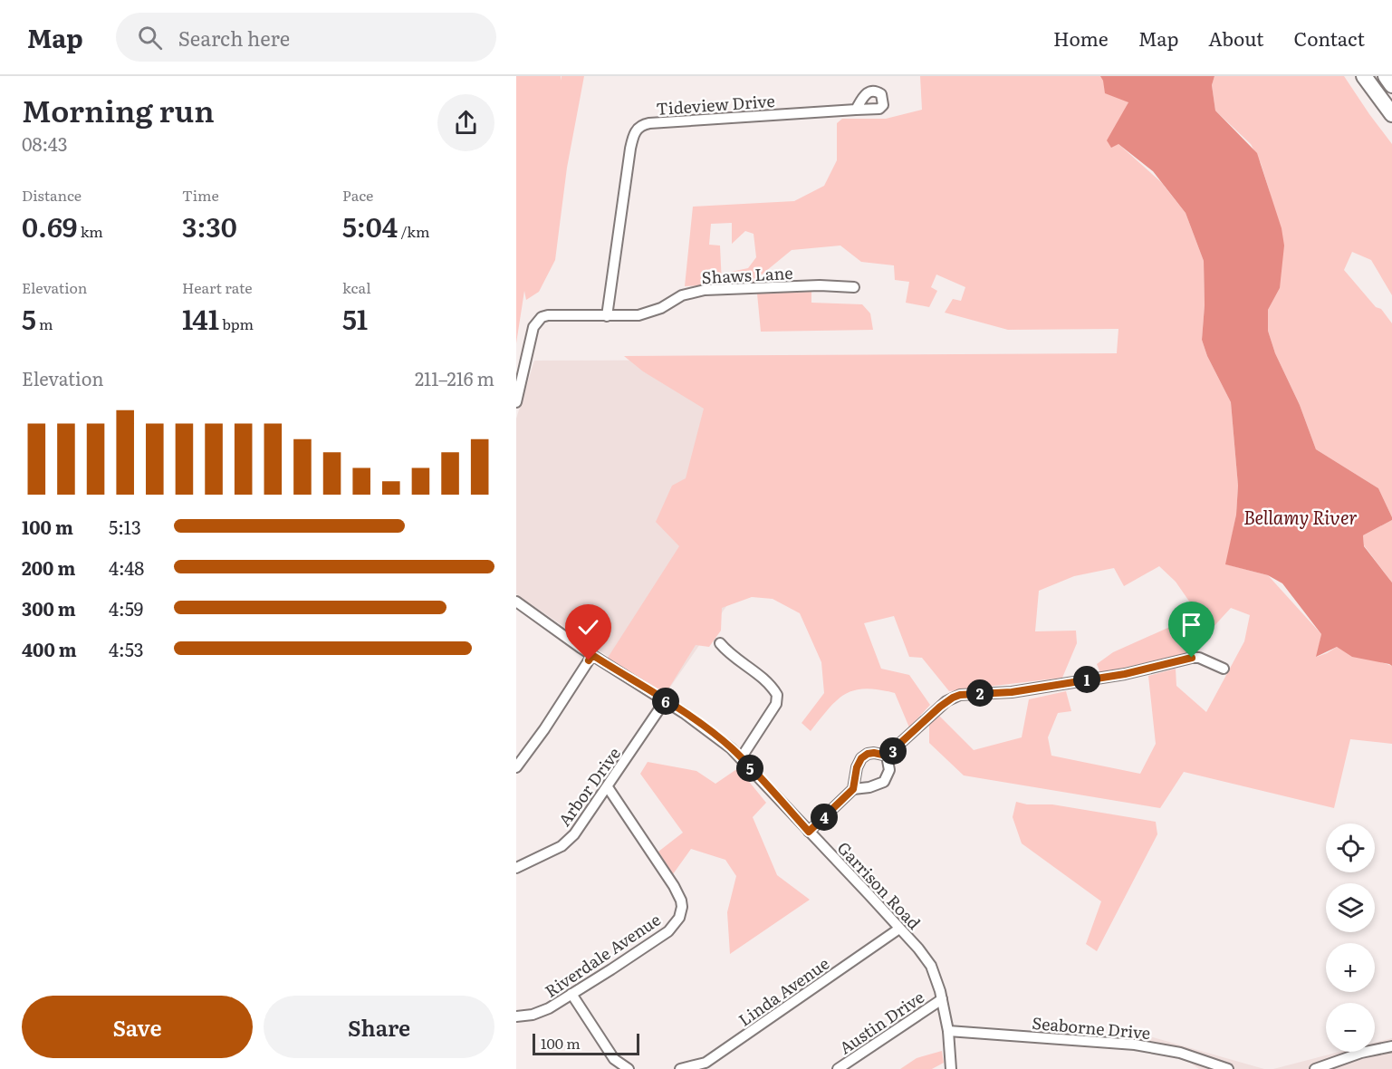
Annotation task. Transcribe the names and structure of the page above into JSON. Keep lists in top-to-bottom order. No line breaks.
{"streets":{"street":["Tideview Drive","Shaws Lane","Arbor Drive","Garrison Road","Riverdale Avenue","Linda Avenue","Austin Drive","Seaborne Drive"]},"crossings":[["Tideview Drive","Shaws Lane"],["Arbor Drive","Garrison Road"],["Arbor Drive","Riverdale Avenue"],["Garrison Road","Linda Avenue"],["Garrison Road","Austin Drive"],["Garrison Road","Seaborne Drive"]],"water":["Bellamy River"],"scale_bar":"100 m","page":{"header":"Map","search":"Search here","nav":["Home","Map","About","Contact"],"heading":["Morning run","08:43"],"stats":[["Distance","0.69 km"],["Time","3:30"],["Pace","5:04 /km"],["Elevation","5 m"],["Heart rate","141 bpm"],["kcal","51"]],"chart":["Elevation","211–216 m"],"list":[{"name":"100 m","note":"5:13"},{"name":"200 m","note":"4:48"},{"name":"300 m","note":"4:59"},{"name":"400 m","note":"4:53"}],"pins":["1","2","6","3","5","4"],"map_buttons":["+","−"],"buttons":["Save","Share"],"scale":"100 m"}}
